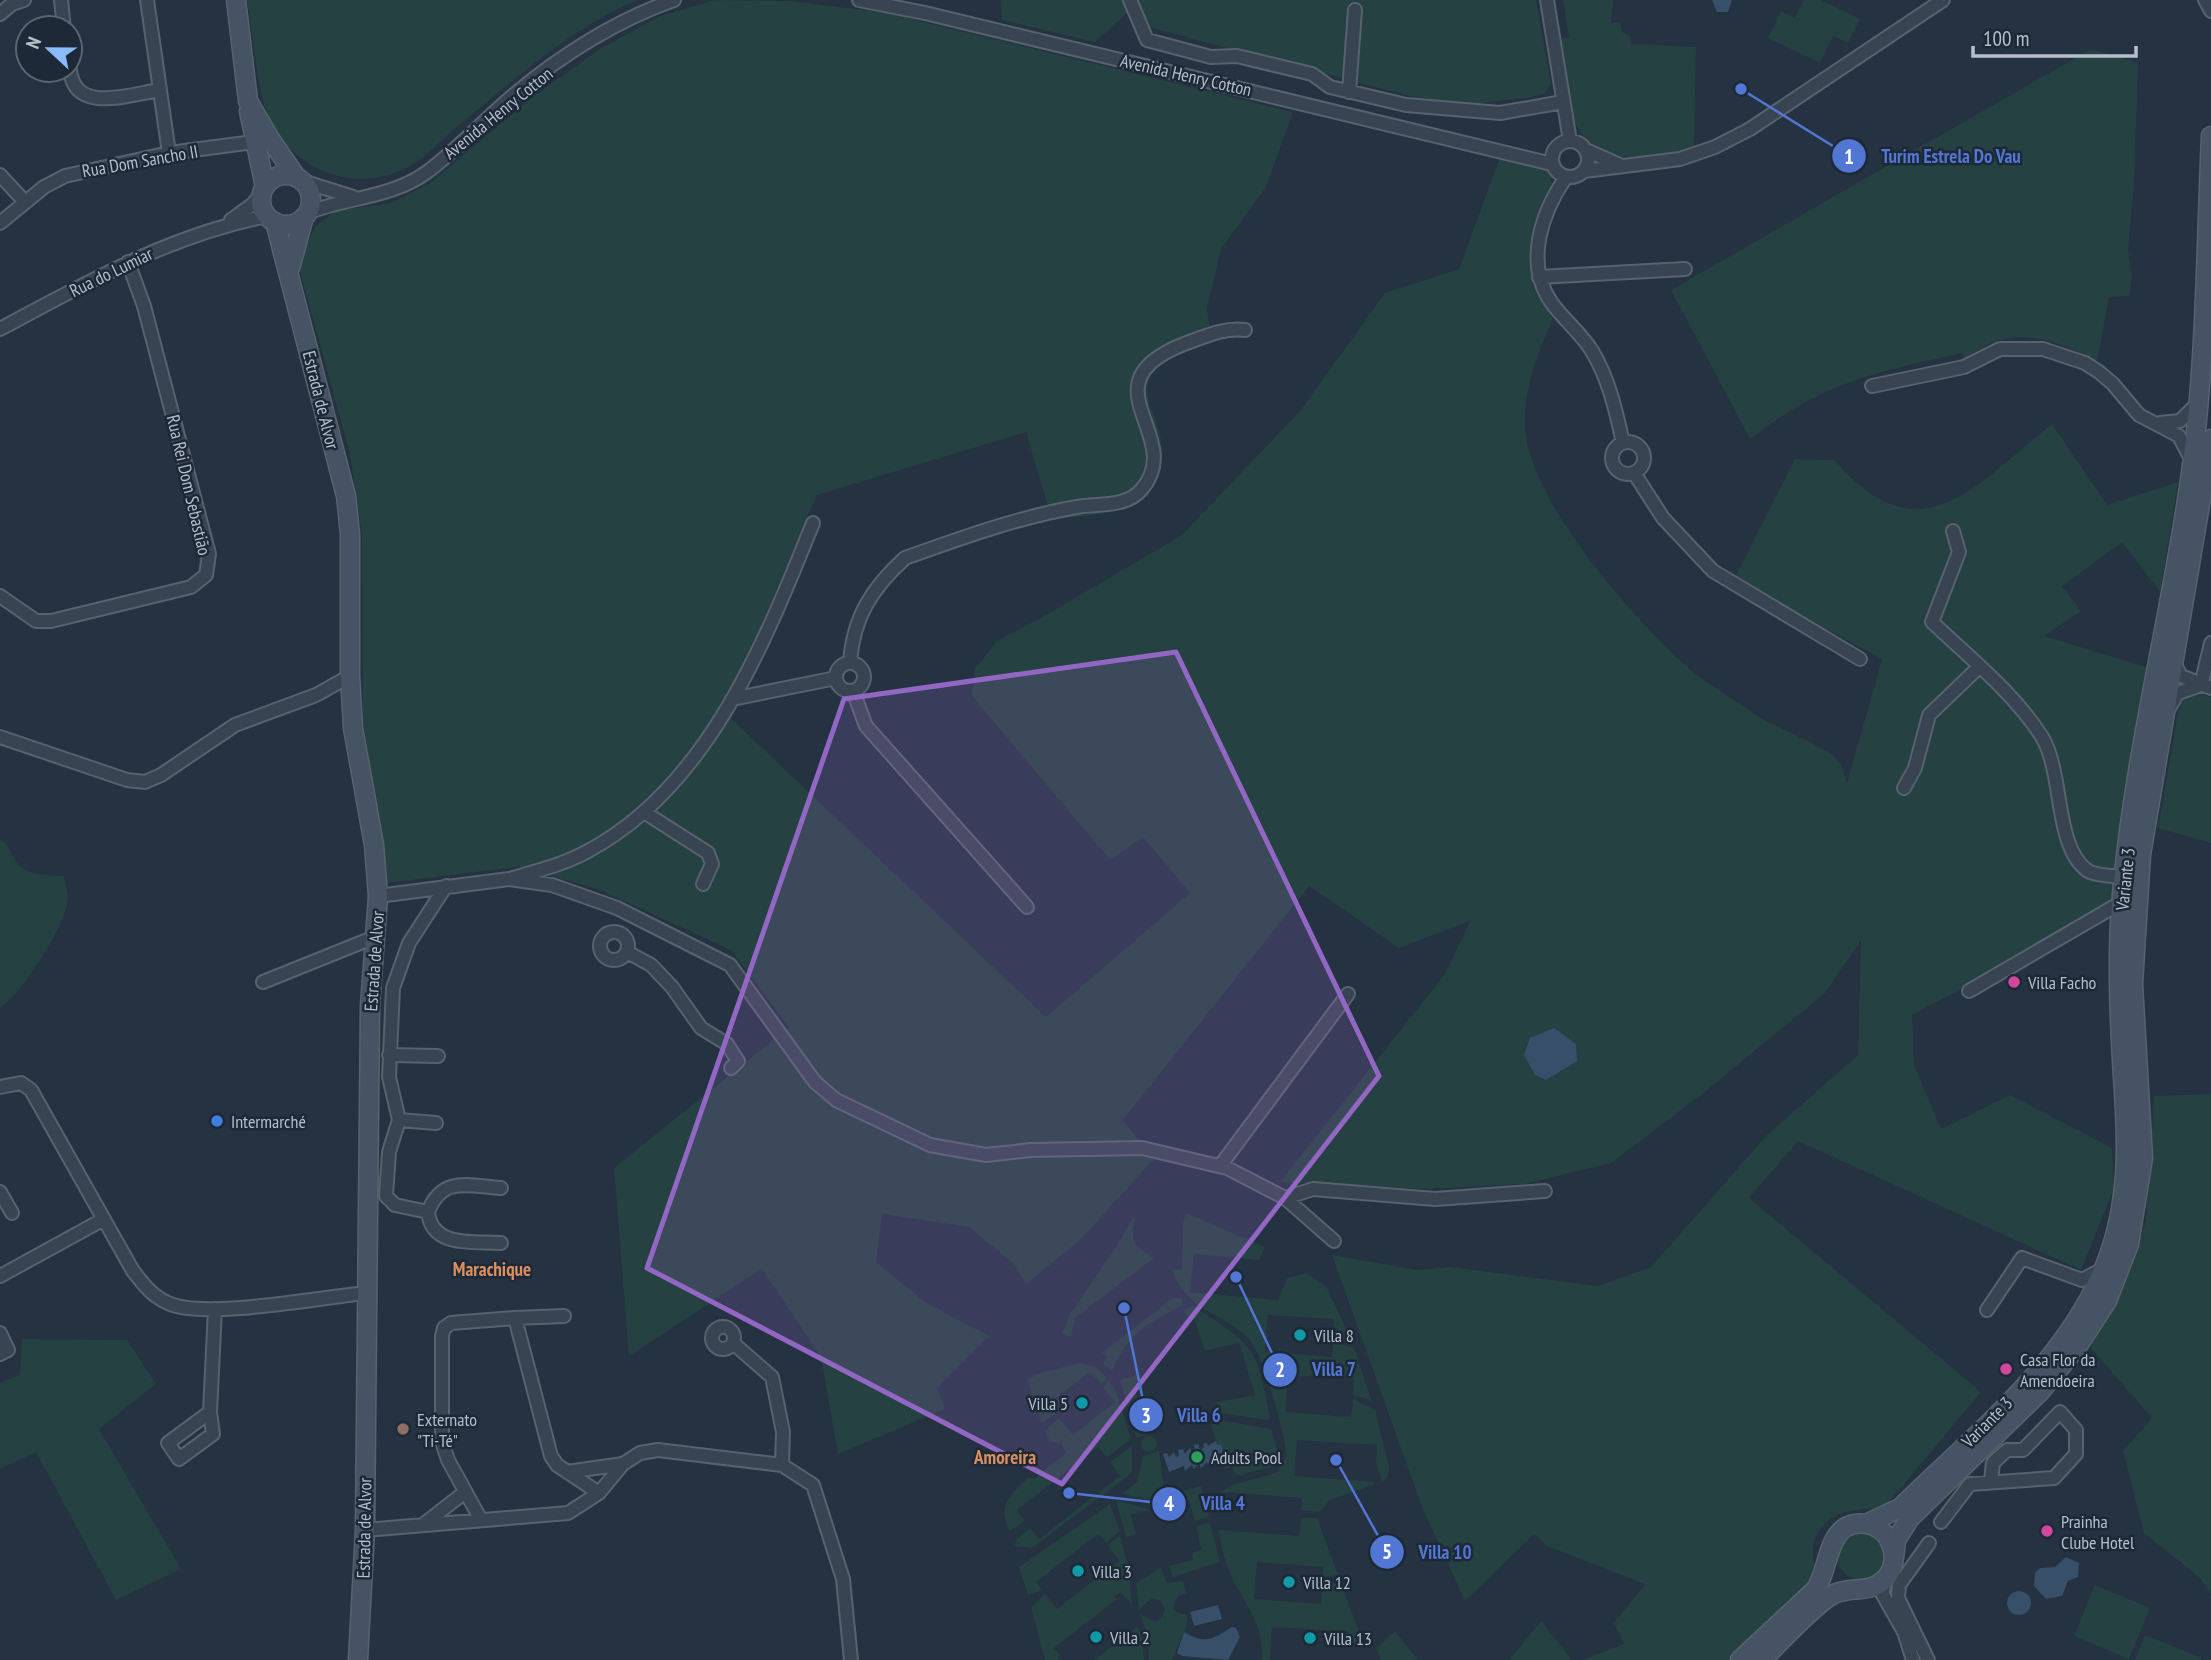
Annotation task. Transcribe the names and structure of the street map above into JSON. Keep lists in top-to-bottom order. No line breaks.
{"streets":{"main road":["Estrada de Alvor","Variante 3"],"street":["Avenida Henry Cotton","Rua Dom Sancho II","Rua do Lumiar","Rua Rei Dom Sebastião"]},"crossings":[["Avenida Henry Cotton","Estrada de Alvor"],["Rua Dom Sancho II","Estrada de Alvor"],["Rua do Lumiar","Rua Rei Dom Sebastião"]],"districts":["Marachique","Amoreira"],"places":["Turim Estrela Do Vau","Villa Facho","Intermarché","Villa 7","Villa 6","Villa 8","Casa Flor da Amendoeira","Villa 5","Externato \"Ti-Té\"","Adults Pool","Villa 10","Villa 4","Prainha Clube Hotel","Villa 3","Villa 12","Villa 2","Villa 13"],"scale_bar":"100 m","north":"left"}
